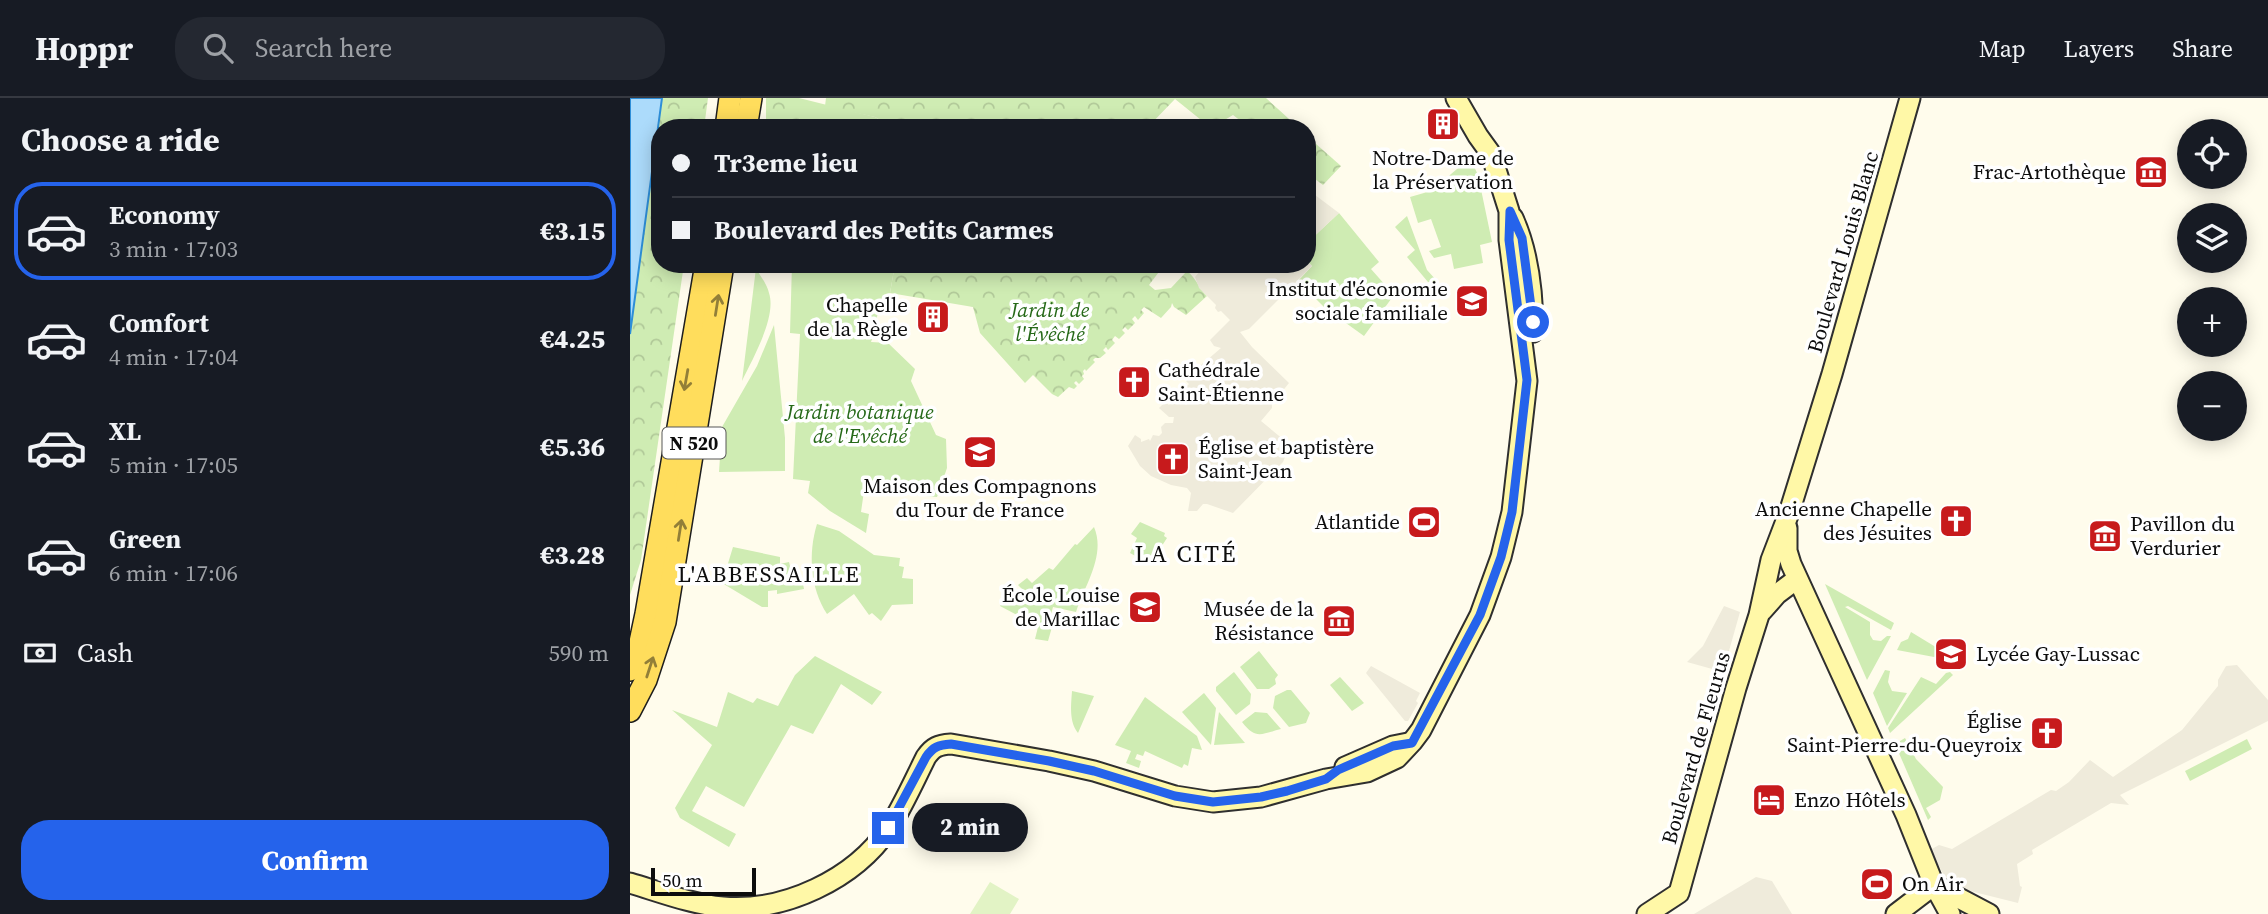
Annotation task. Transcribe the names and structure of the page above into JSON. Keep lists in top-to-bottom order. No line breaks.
{"streets":{"main road":["Boulevard Louis Blanc","N 520","Boulevard de Fleurus"]},"crossings":[["Boulevard Louis Blanc","Boulevard de Fleurus"]],"districts":["LA CITÉ","L'ABBESSAILLE"],"parks":["Jardin de l'Évêché","Jardin botanique de l'Evêché"],"places":{"building":["Notre-Dame de la Préservation","Chapelle de la Règle"],"museum":["Frac-Artothèque","Pavillon du Verdurier","Musée de la Résistance"],"school or university":["Institut d'économie sociale familiale","Maison des Compagnons du Tour de France","École Louise de Marillac","Lycée Gay-Lussac"],"church":["Cathédrale Saint-Étienne","Église et baptistère Saint-Jean","Ancienne Chapelle des Jésuites","Église Saint-Pierre-du-Queyroix"],"sports":["Atlantide","On Air"],"hotel":["Enzo Hôtels"]},"scale_bar":"50 m","page":{"header":"Hoppr","search":"Search here","nav":["Map","Layers","Share"],"heading":"Choose a ride","map_buttons":["+","−"],"banner":["Tr3eme lieu","Boulevard des Petits Carmes"],"list":[{"name":"Economy","note":"3 min · 17:03","value":"€3.15"},{"name":"Comfort","note":"4 min · 17:04","value":"€4.25"},{"name":"XL","note":"5 min · 17:05","value":"€5.36"},{"name":"Green","note":"6 min · 17:06","value":"€3.28"}],"pay":["Cash","590 m"],"bubble":"2 min","buttons":"Confirm","scale":"50 m"}}
